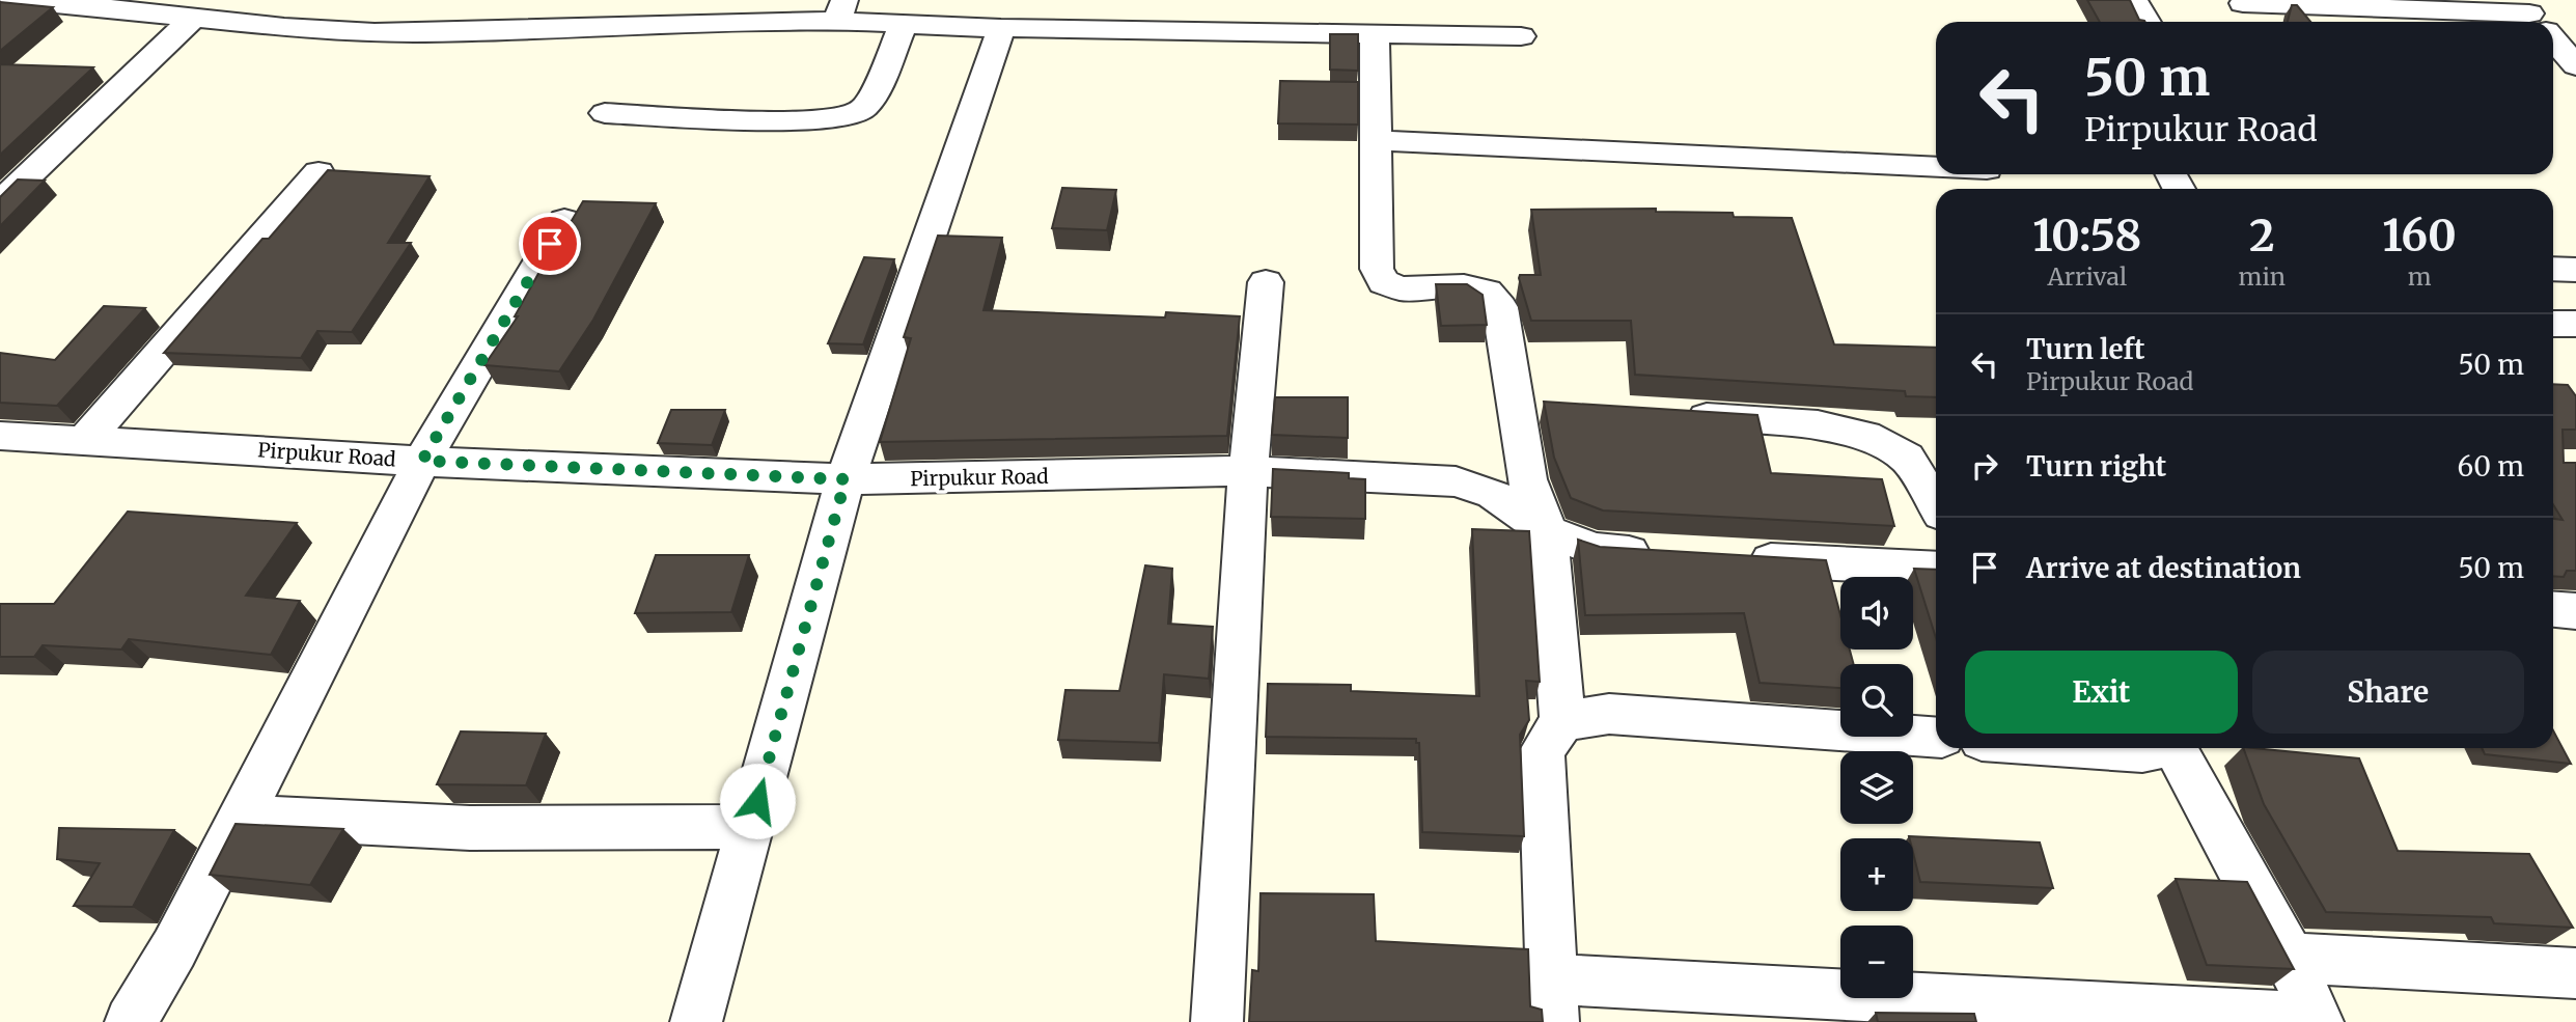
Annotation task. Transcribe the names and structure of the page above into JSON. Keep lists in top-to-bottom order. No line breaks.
{"streets":{"street":["Pirpukur Road"]},"page":{"turn":["50 m","Pirpukur Road"],"eta":["10:58","Arrival","2","min","160","m"],"list":[{"name":"Turn left","note":"Pirpukur Road","value":"50 m"},{"name":"Turn right","value":"60 m"},{"name":"Arrive at destination","value":"50 m"}],"map_buttons":["+","−"],"buttons":["Exit","Share"]}}
